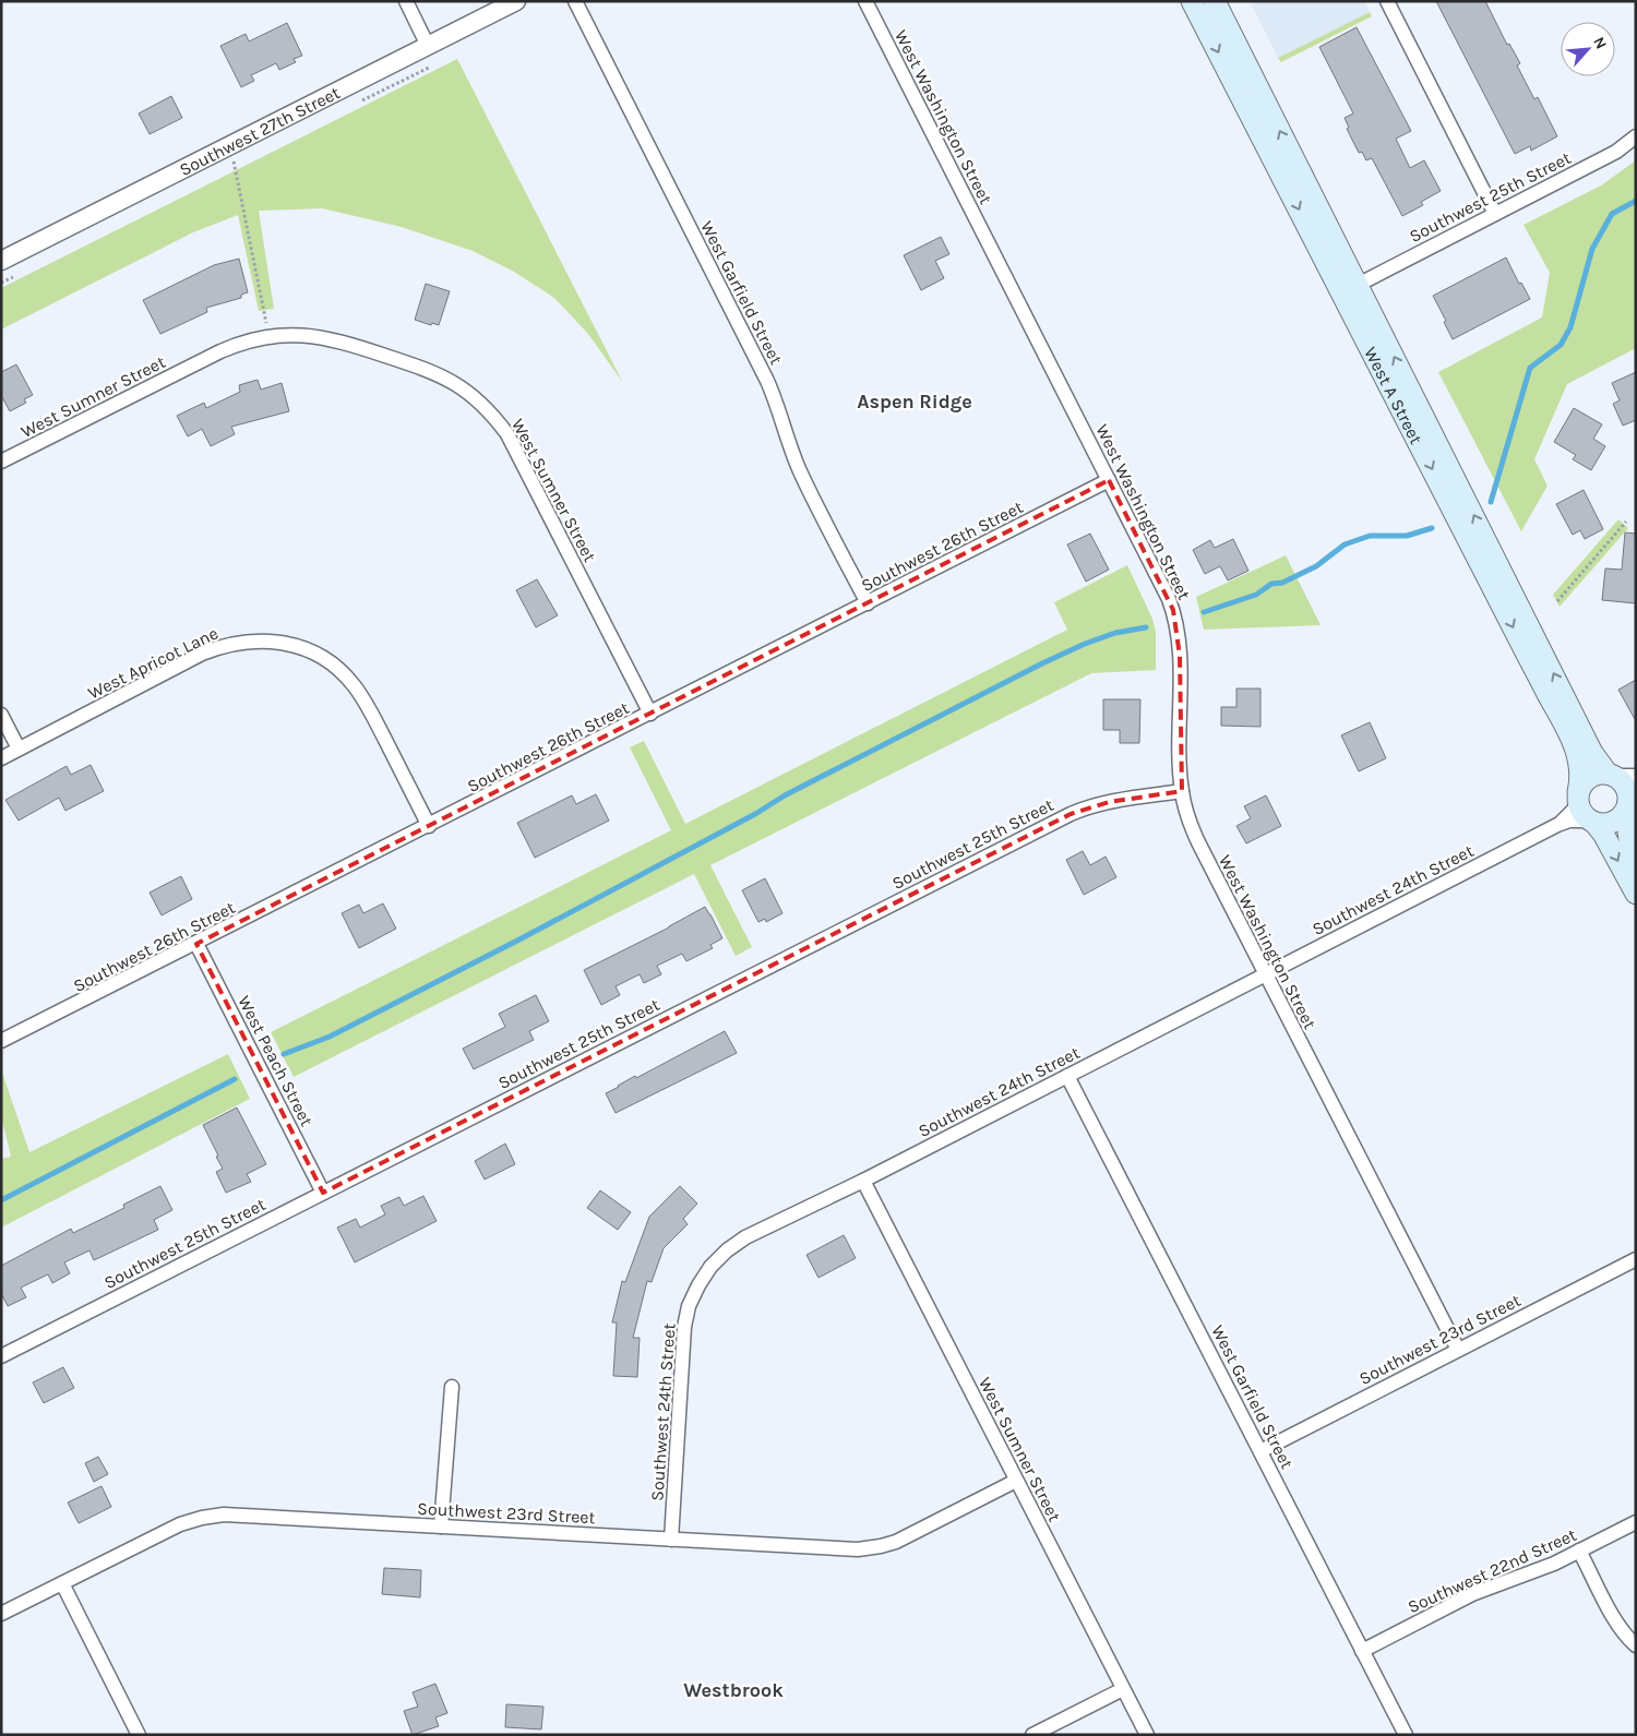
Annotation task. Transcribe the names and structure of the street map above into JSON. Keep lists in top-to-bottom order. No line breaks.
{"streets":{"main road":["West A Street"],"street":["West Washington Street","Southwest 27th Street","Southwest 25th Street","West Garfield Street","West Sumner Street","Southwest 26th Street","West Apricot Lane","Southwest 24th Street","West Peach Street","Southwest 23rd Street","Southwest 22nd Street"]},"crossings":[["West Washington Street","Southwest 25th Street"],["West Washington Street","Southwest 26th Street"],["West Washington Street","Southwest 24th Street"],["West Washington Street","Southwest 23rd Street"],["Southwest 25th Street","West A Street"],["Southwest 25th Street","West Peach Street"],["West Garfield Street","Southwest 26th Street"],["West Garfield Street","Southwest 24th Street"],["West Garfield Street","Southwest 23rd Street"],["West Garfield Street","Southwest 22nd Street"],["West A Street","Southwest 24th Street"],["West Sumner Street","Southwest 26th Street"],["West Sumner Street","Southwest 24th Street"],["West Sumner Street","Southwest 23rd Street"],["Southwest 26th Street","West Apricot Lane"],["Southwest 26th Street","West Peach Street"],["Southwest 24th Street","Southwest 23rd Street"]],"districts":["Aspen Ridge","Westbrook"],"north":"top right"}
